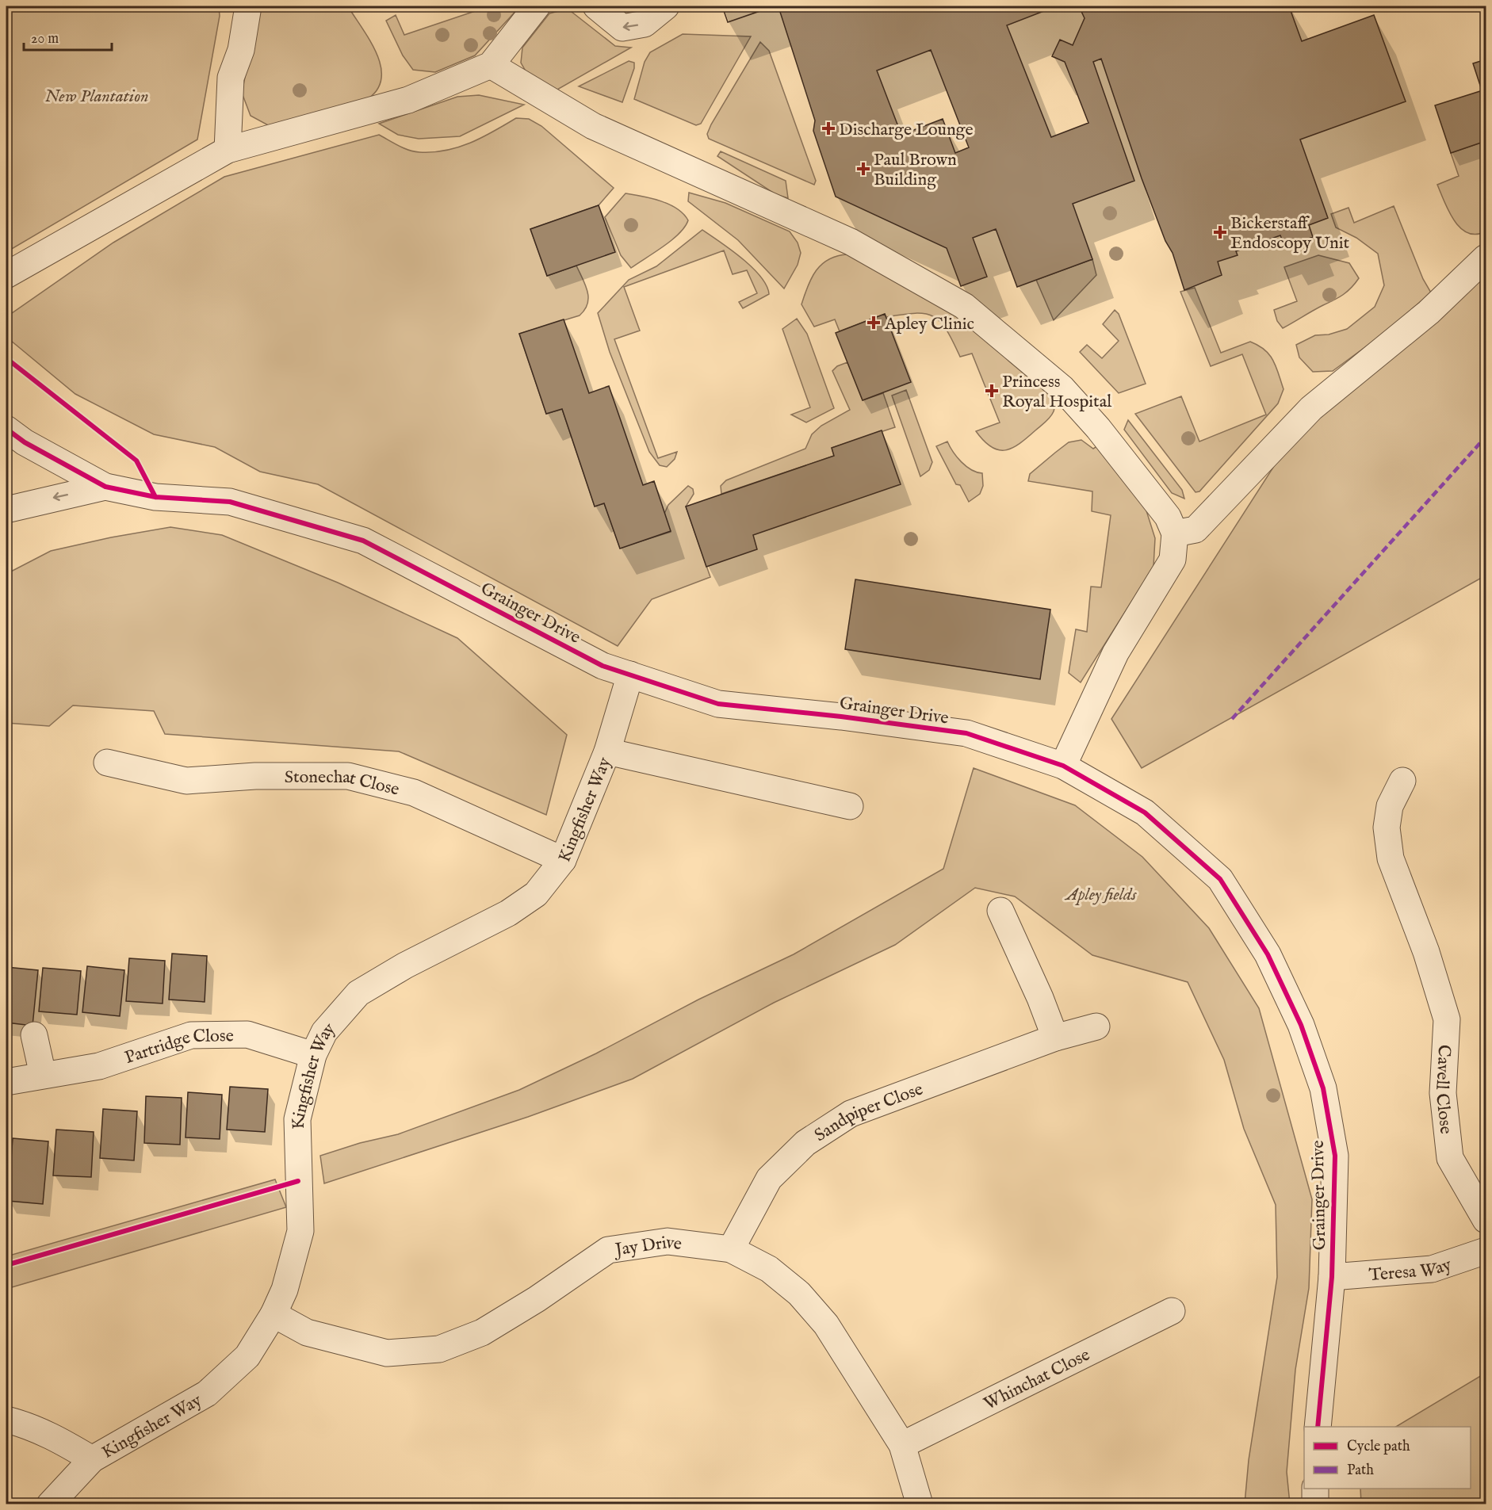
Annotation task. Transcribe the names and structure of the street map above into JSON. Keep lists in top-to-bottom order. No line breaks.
{"streets":{"street":["Grainger Drive","Stonechat Close","Kingfisher Way","Partridge Close","Cavell Close","Sandpiper Close","Jay Drive","Teresa Way","Whinchat Close"]},"crossings":[["Grainger Drive","Kingfisher Way"],["Grainger Drive","Teresa Way"],["Stonechat Close","Kingfisher Way"],["Kingfisher Way","Partridge Close"],["Kingfisher Way","Jay Drive"],["Sandpiper Close","Jay Drive"],["Jay Drive","Whinchat Close"]],"parks":["New Plantation","Apley fields"],"places":{"health":["Discharge Lounge","Paul Brown Building","Bickerstaff Endoscopy Unit","Apley Clinic","Princess Royal Hospital"]},"legend":["Cycle path","Path"],"scale_bar":"20 m"}
